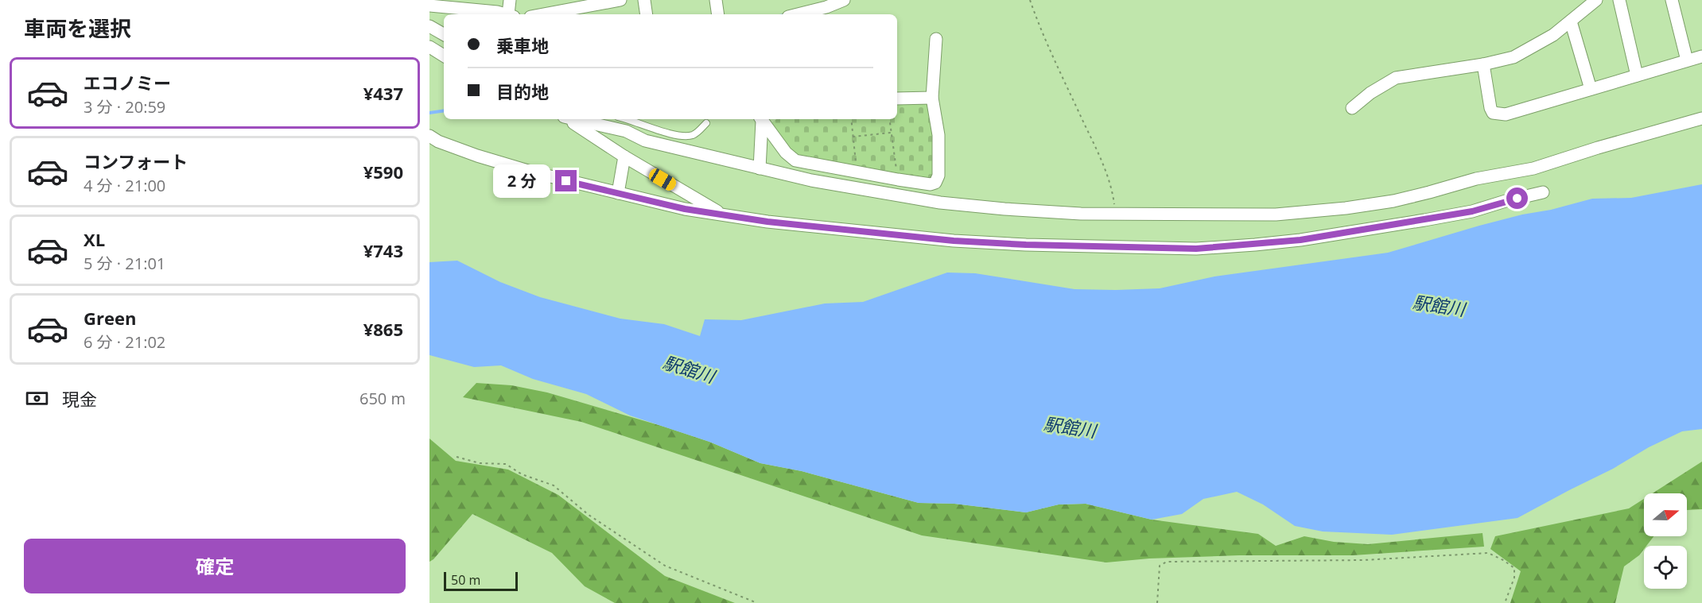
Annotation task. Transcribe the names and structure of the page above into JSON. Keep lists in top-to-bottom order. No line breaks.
{"water":["駅館川"],"scale_bar":"50 m","north":"right","page":{"heading":"車両を選択","banner":["乗車地","目的地"],"list":[{"name":"エコノミー","note":"3 分 · 20:59","value":"¥437"},{"name":"コンフォート","note":"4 分 · 21:00","value":"¥590"},{"name":"XL","note":"5 分 · 21:01","value":"¥743"},{"name":"Green","note":"6 分 · 21:02","value":"¥865"}],"bubble":"2 分","pay":["現金","650 m"],"buttons":"確定","scale":"50 m"}}
